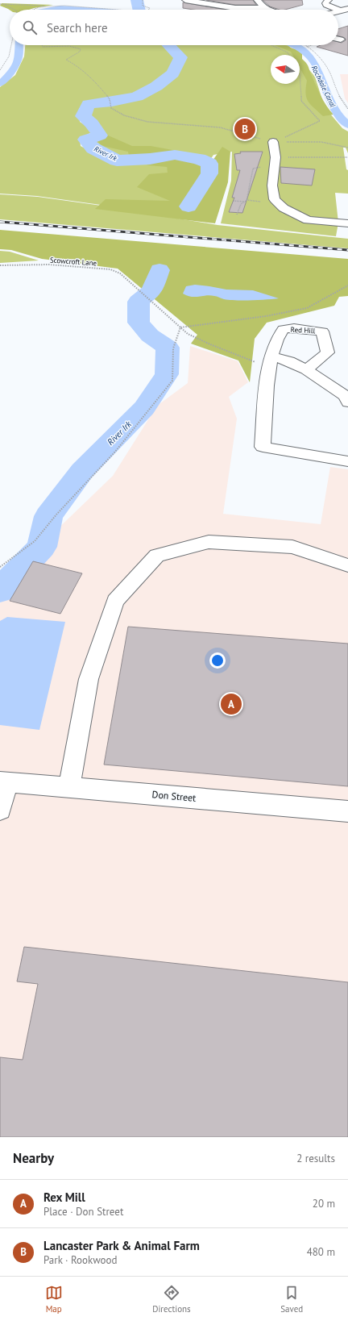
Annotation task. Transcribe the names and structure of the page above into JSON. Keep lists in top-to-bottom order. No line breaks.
{"streets":{"street":["Red Hill","Don Street"],"path":["Scowcroft Lane"]},"crossings":[["Scowcroft Lane","Red Hill"]],"water":["Rochdale Canal","River Irk"],"north":"left","page":{"search":"Search here","pins":["B","A"],"heading":["Nearby","2 results"],"list":[{"mark":"A","name":"Rex Mill","note":"Place · Don Street","value":"20 m"},{"mark":"B","name":"Lancaster Park & Animal Farm","note":"Park · Rookwood","value":"480 m"}],"nav":["Map","Directions","Saved"]}}
